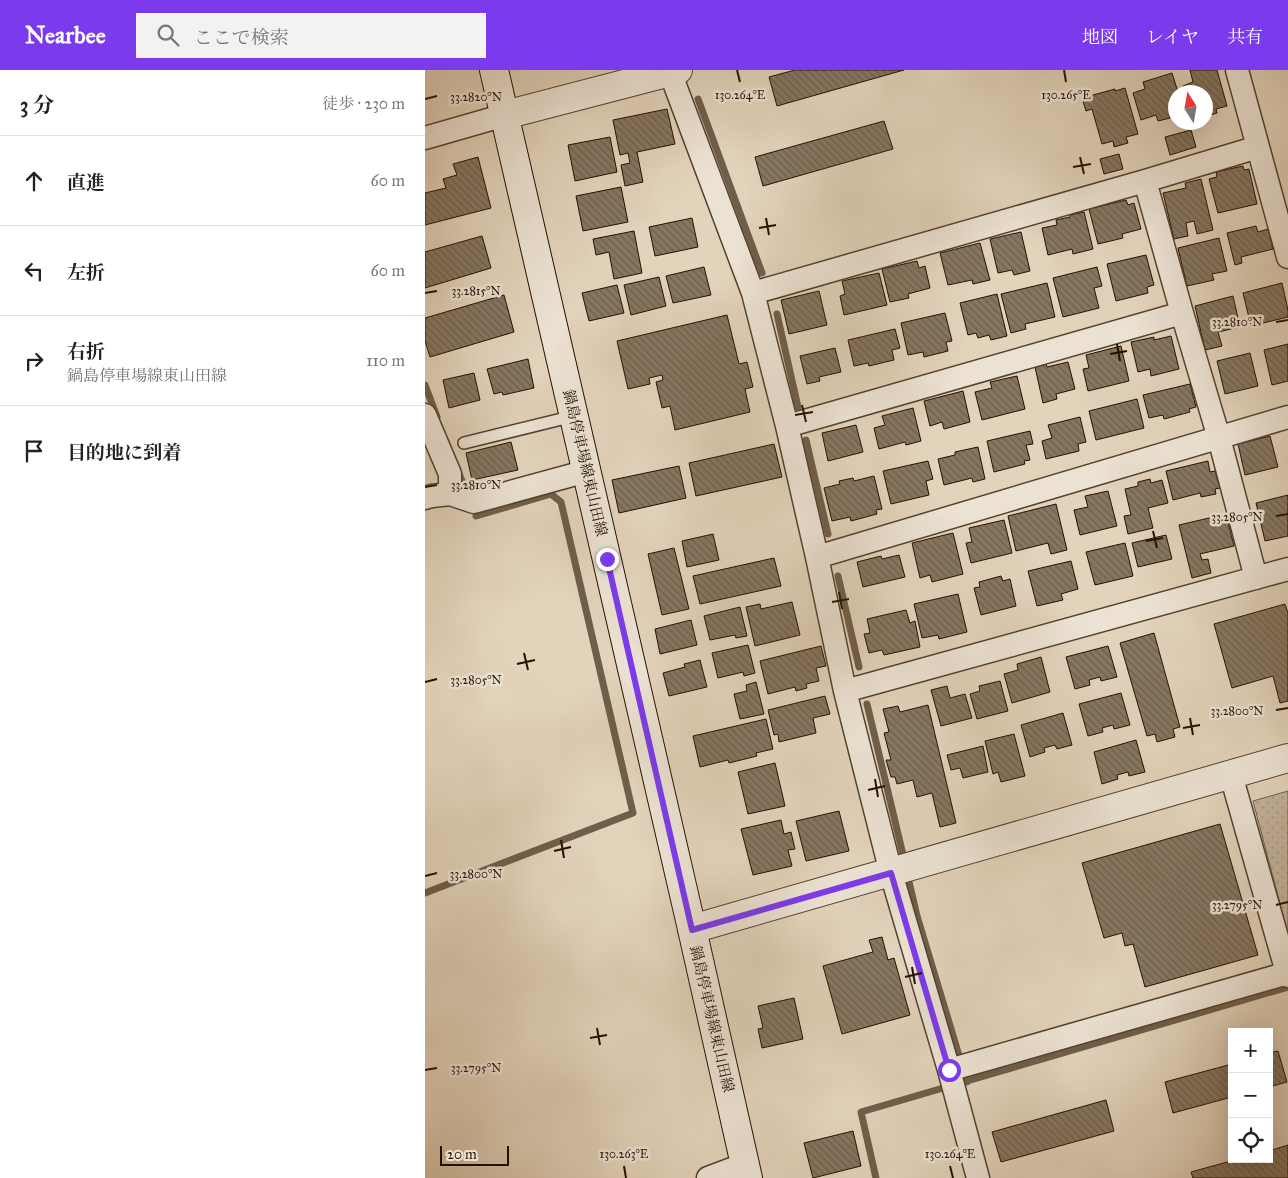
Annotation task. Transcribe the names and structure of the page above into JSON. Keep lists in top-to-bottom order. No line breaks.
{"streets":{"main road":["鍋島停車場線東山田線"]},"scale_bar":"20 m","north":"top","page":{"header":"Nearbee","search":"ここで検索","nav":["地図","レイヤ","共有"],"heading":["3 分","徒歩 · 230 m"],"list":[["直進","60 m"],["左折","60 m"],["右折","鍋島停車場線東山田線","110 m"],"目的地に到着"],"map_buttons":["+","−"],"scale":"20 m"},"coordinates":["130.264°E","130.265°E","33.2820°N","33.2815°N","33.2810°N","33.2805°N","33.2800°N","33.2795°N","130.263°E"]}
